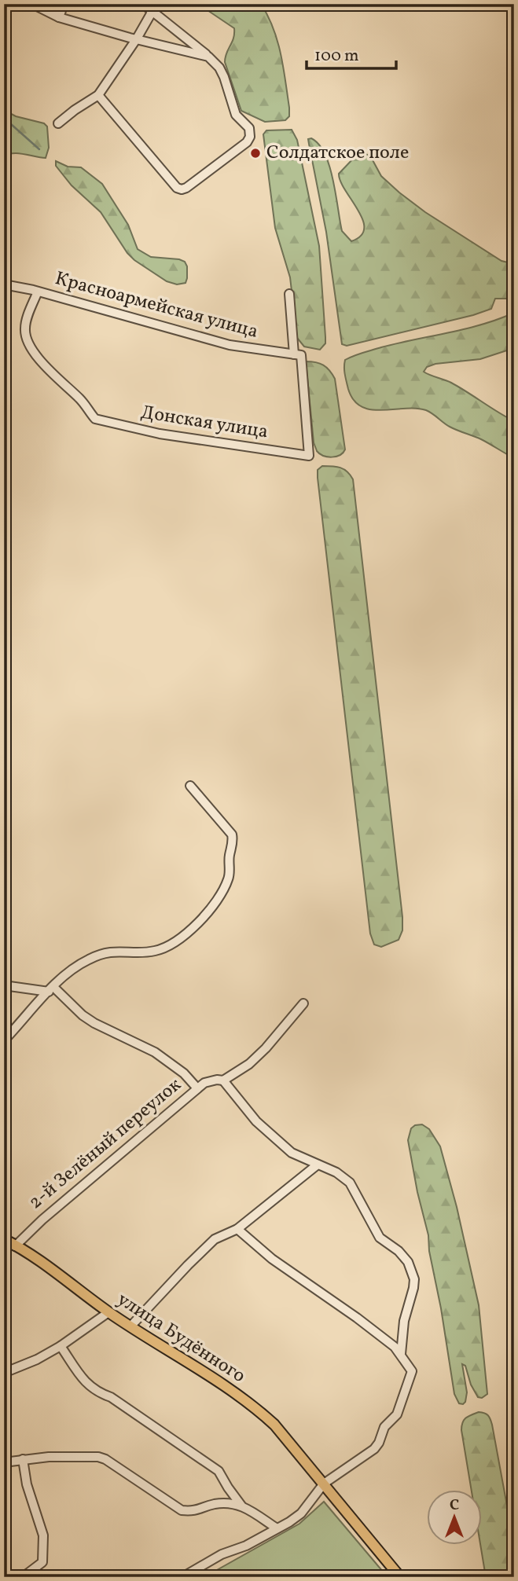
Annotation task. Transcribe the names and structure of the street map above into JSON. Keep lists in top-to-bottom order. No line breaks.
{"streets":{"main road":["улица Будённого"],"street":["Красноармейская улица","Донская улица","2-й Зелёный переулок"]},"crossings":[["Красноармейская улица","Донская улица"],["2-й Зелёный переулок","улица Будённого"]],"places":["Солдатское поле"],"scale_bar":"100 m","north":"top"}
